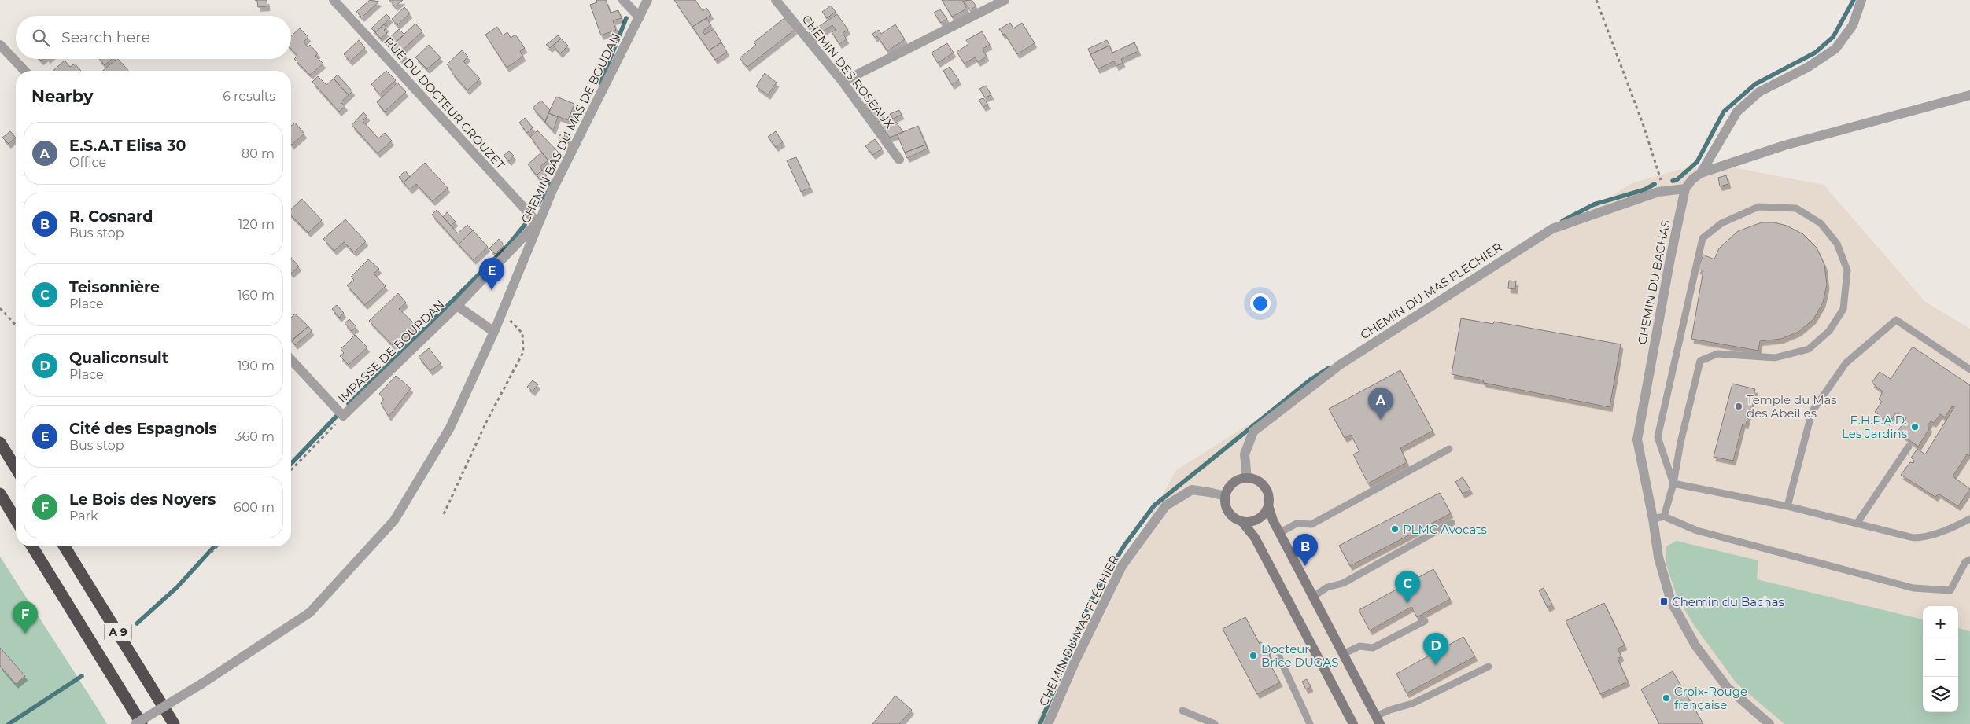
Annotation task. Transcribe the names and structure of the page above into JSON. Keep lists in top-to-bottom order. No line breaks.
{"streets":{"highway":["A 9"],"street":["CHEMIN DES ROSEAUX","RUE DU DOCTEUR CROUZET","CHEMIN BAS DU MAS DE BOUDAN","CHEMIN DU BACHAS","CHEMIN DU MAS FLÉCHIER","IMPASSE DE BOURDAN"]},"crossings":[["RUE DU DOCTEUR CROUZET","CHEMIN BAS DU MAS DE BOUDAN"],["RUE DU DOCTEUR CROUZET","IMPASSE DE BOURDAN"],["CHEMIN BAS DU MAS DE BOUDAN","IMPASSE DE BOURDAN"],["CHEMIN DU BACHAS","CHEMIN DU MAS FLÉCHIER"]],"places":{"other":["Temple du Mas des Abeilles","E.H.P.A.D. Les Jardins","PLMC Avocats","Docteur Brice DUGAS","Croix-Rouge française"],"transit":["Chemin du Bachas"]},"page":{"search":"Search here","heading":["Nearby","6 results"],"list":[{"mark":"A","name":"E.S.A.T Elisa 30","note":"Office","value":"80 m"},{"mark":"B","name":"R. Cosnard","note":"Bus stop","value":"120 m"},{"mark":"C","name":"Teisonnière","note":"Place","value":"160 m"},{"mark":"D","name":"Qualiconsult","note":"Place","value":"190 m"},{"mark":"E","name":"Cité des Espagnols","note":"Bus stop","value":"360 m"},{"mark":"F","name":"Le Bois des Noyers","note":"Park","value":"600 m"}],"pins":["E","A","B","C","F","D"],"map_buttons":["+","−"]}}
